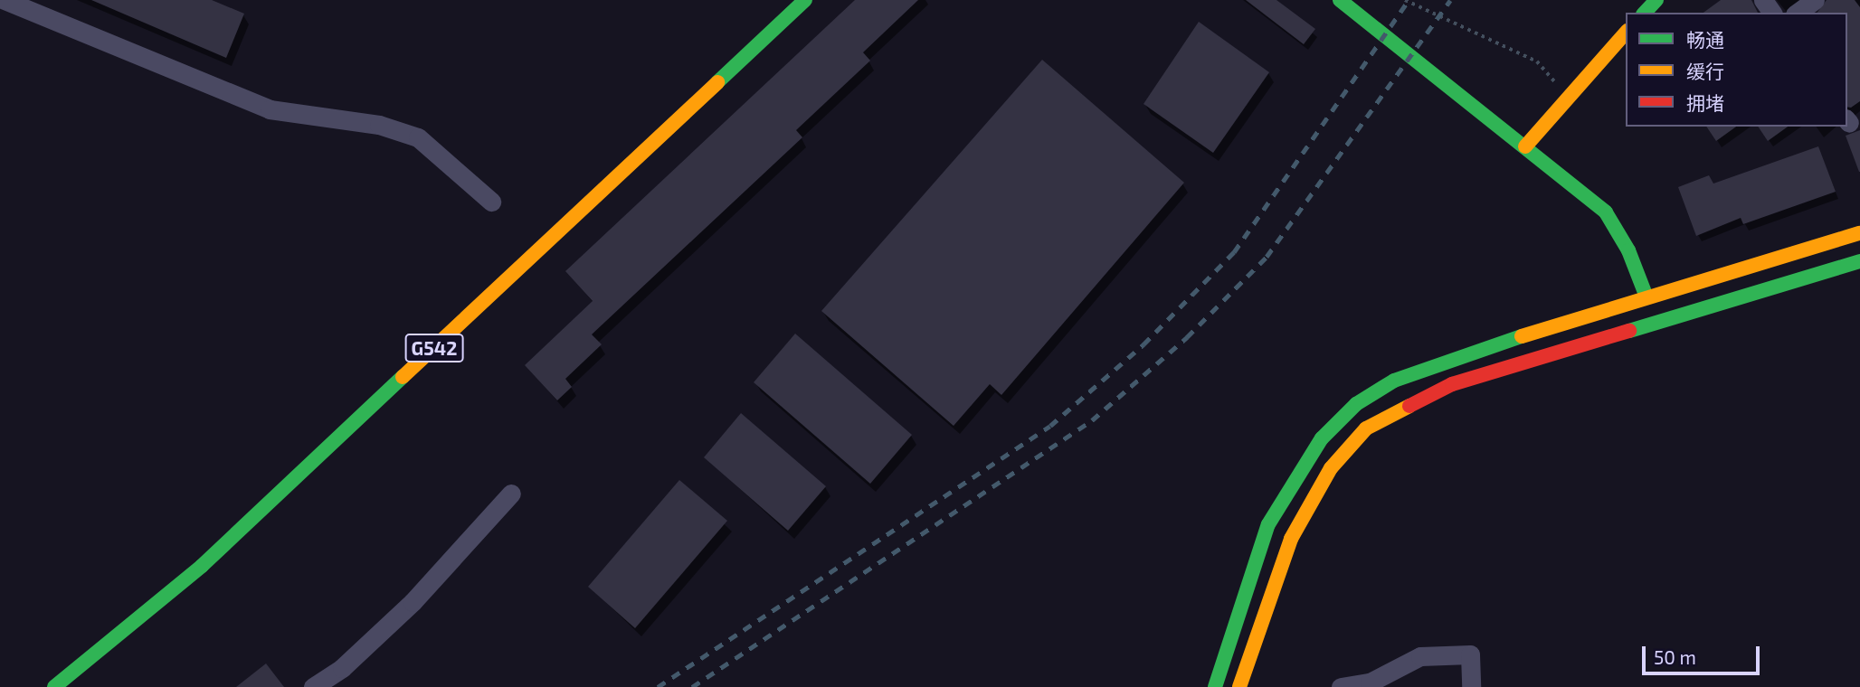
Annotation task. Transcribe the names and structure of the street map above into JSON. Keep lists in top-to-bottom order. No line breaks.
{"streets":{"main road":["G542"]},"legend":["畅通","缓行","拥堵"],"scale_bar":"50 m"}
